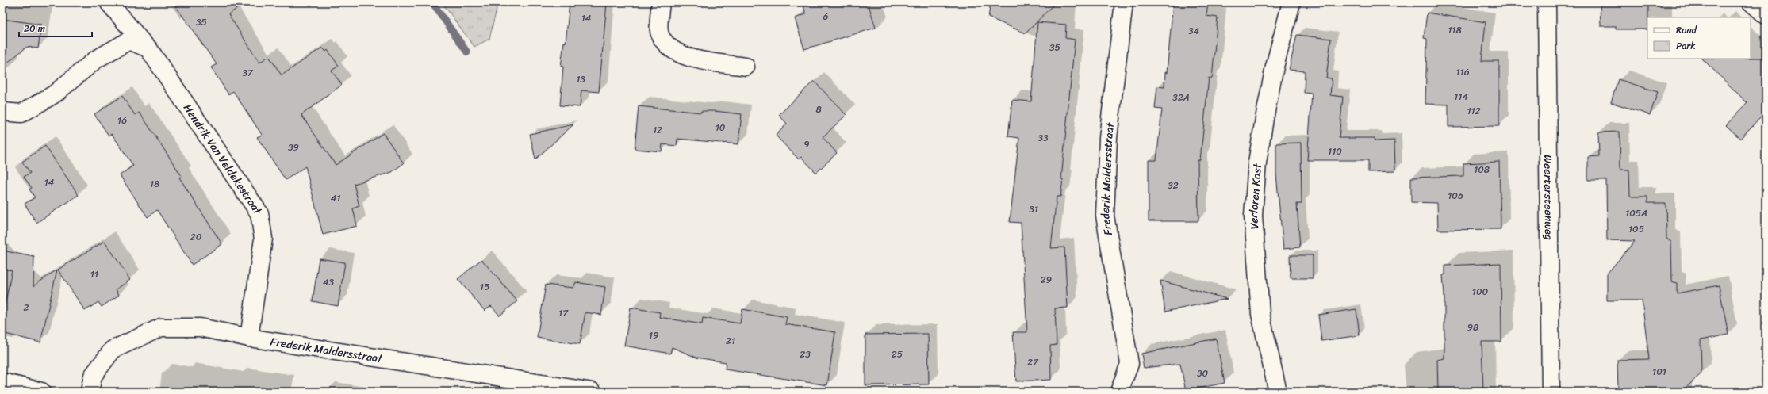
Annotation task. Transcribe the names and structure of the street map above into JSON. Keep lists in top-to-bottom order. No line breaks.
{"streets":{"street":["Hendrik Van Veldekestraat","Frederik Maldersstraat","Verloren Kost","Weertersteenweg"]},"crossings":[["Hendrik Van Veldekestraat","Frederik Maldersstraat"]],"house_numbers":["6","14","35","118","34","35","116","37","13","114","32A","8","112","16","10","12","33","9","39","110","108","14","18","32","106","41","31","105A","105","20","11","29","43","15","100","2","17","98","19","21","23","25","27","101","30"],"legend":["Road","Park"],"scale_bar":"20 m"}
